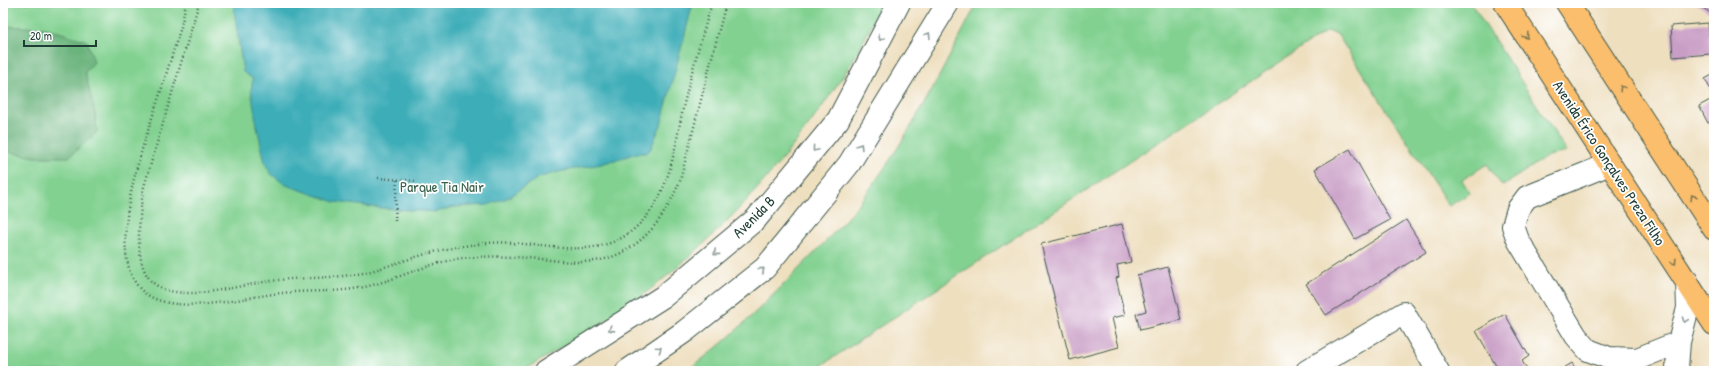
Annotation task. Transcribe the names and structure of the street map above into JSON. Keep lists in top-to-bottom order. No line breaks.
{"streets":{"main road":["Avenida Érico Gonçalves Preza Filho"],"street":["Avenida B"]},"parks":["Parque Tia Nair"],"scale_bar":"20 m"}
